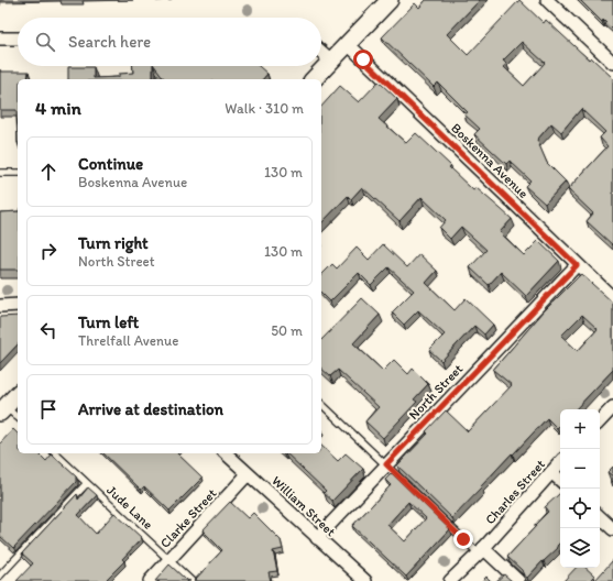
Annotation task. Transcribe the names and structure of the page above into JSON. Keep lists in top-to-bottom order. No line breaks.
{"streets":{"street":["Boskenna Avenue","North Street","Charles Street","William Street","Clarke Street"],"lane":["Jude Lane"]},"crossings":[["Boskenna Avenue","North Street"],["North Street","William Street"],["William Street","Clarke Street"],["Jude Lane","Clarke Street"]],"page":{"search":"Search here","heading":["4 min","Walk · 310 m"],"list":[["Continue","Boskenna Avenue","130 m"],["Turn right","North Street","130 m"],["Turn left","Threlfall Avenue","50 m"],"Arrive at destination"],"map_buttons":["+","−"]}}
